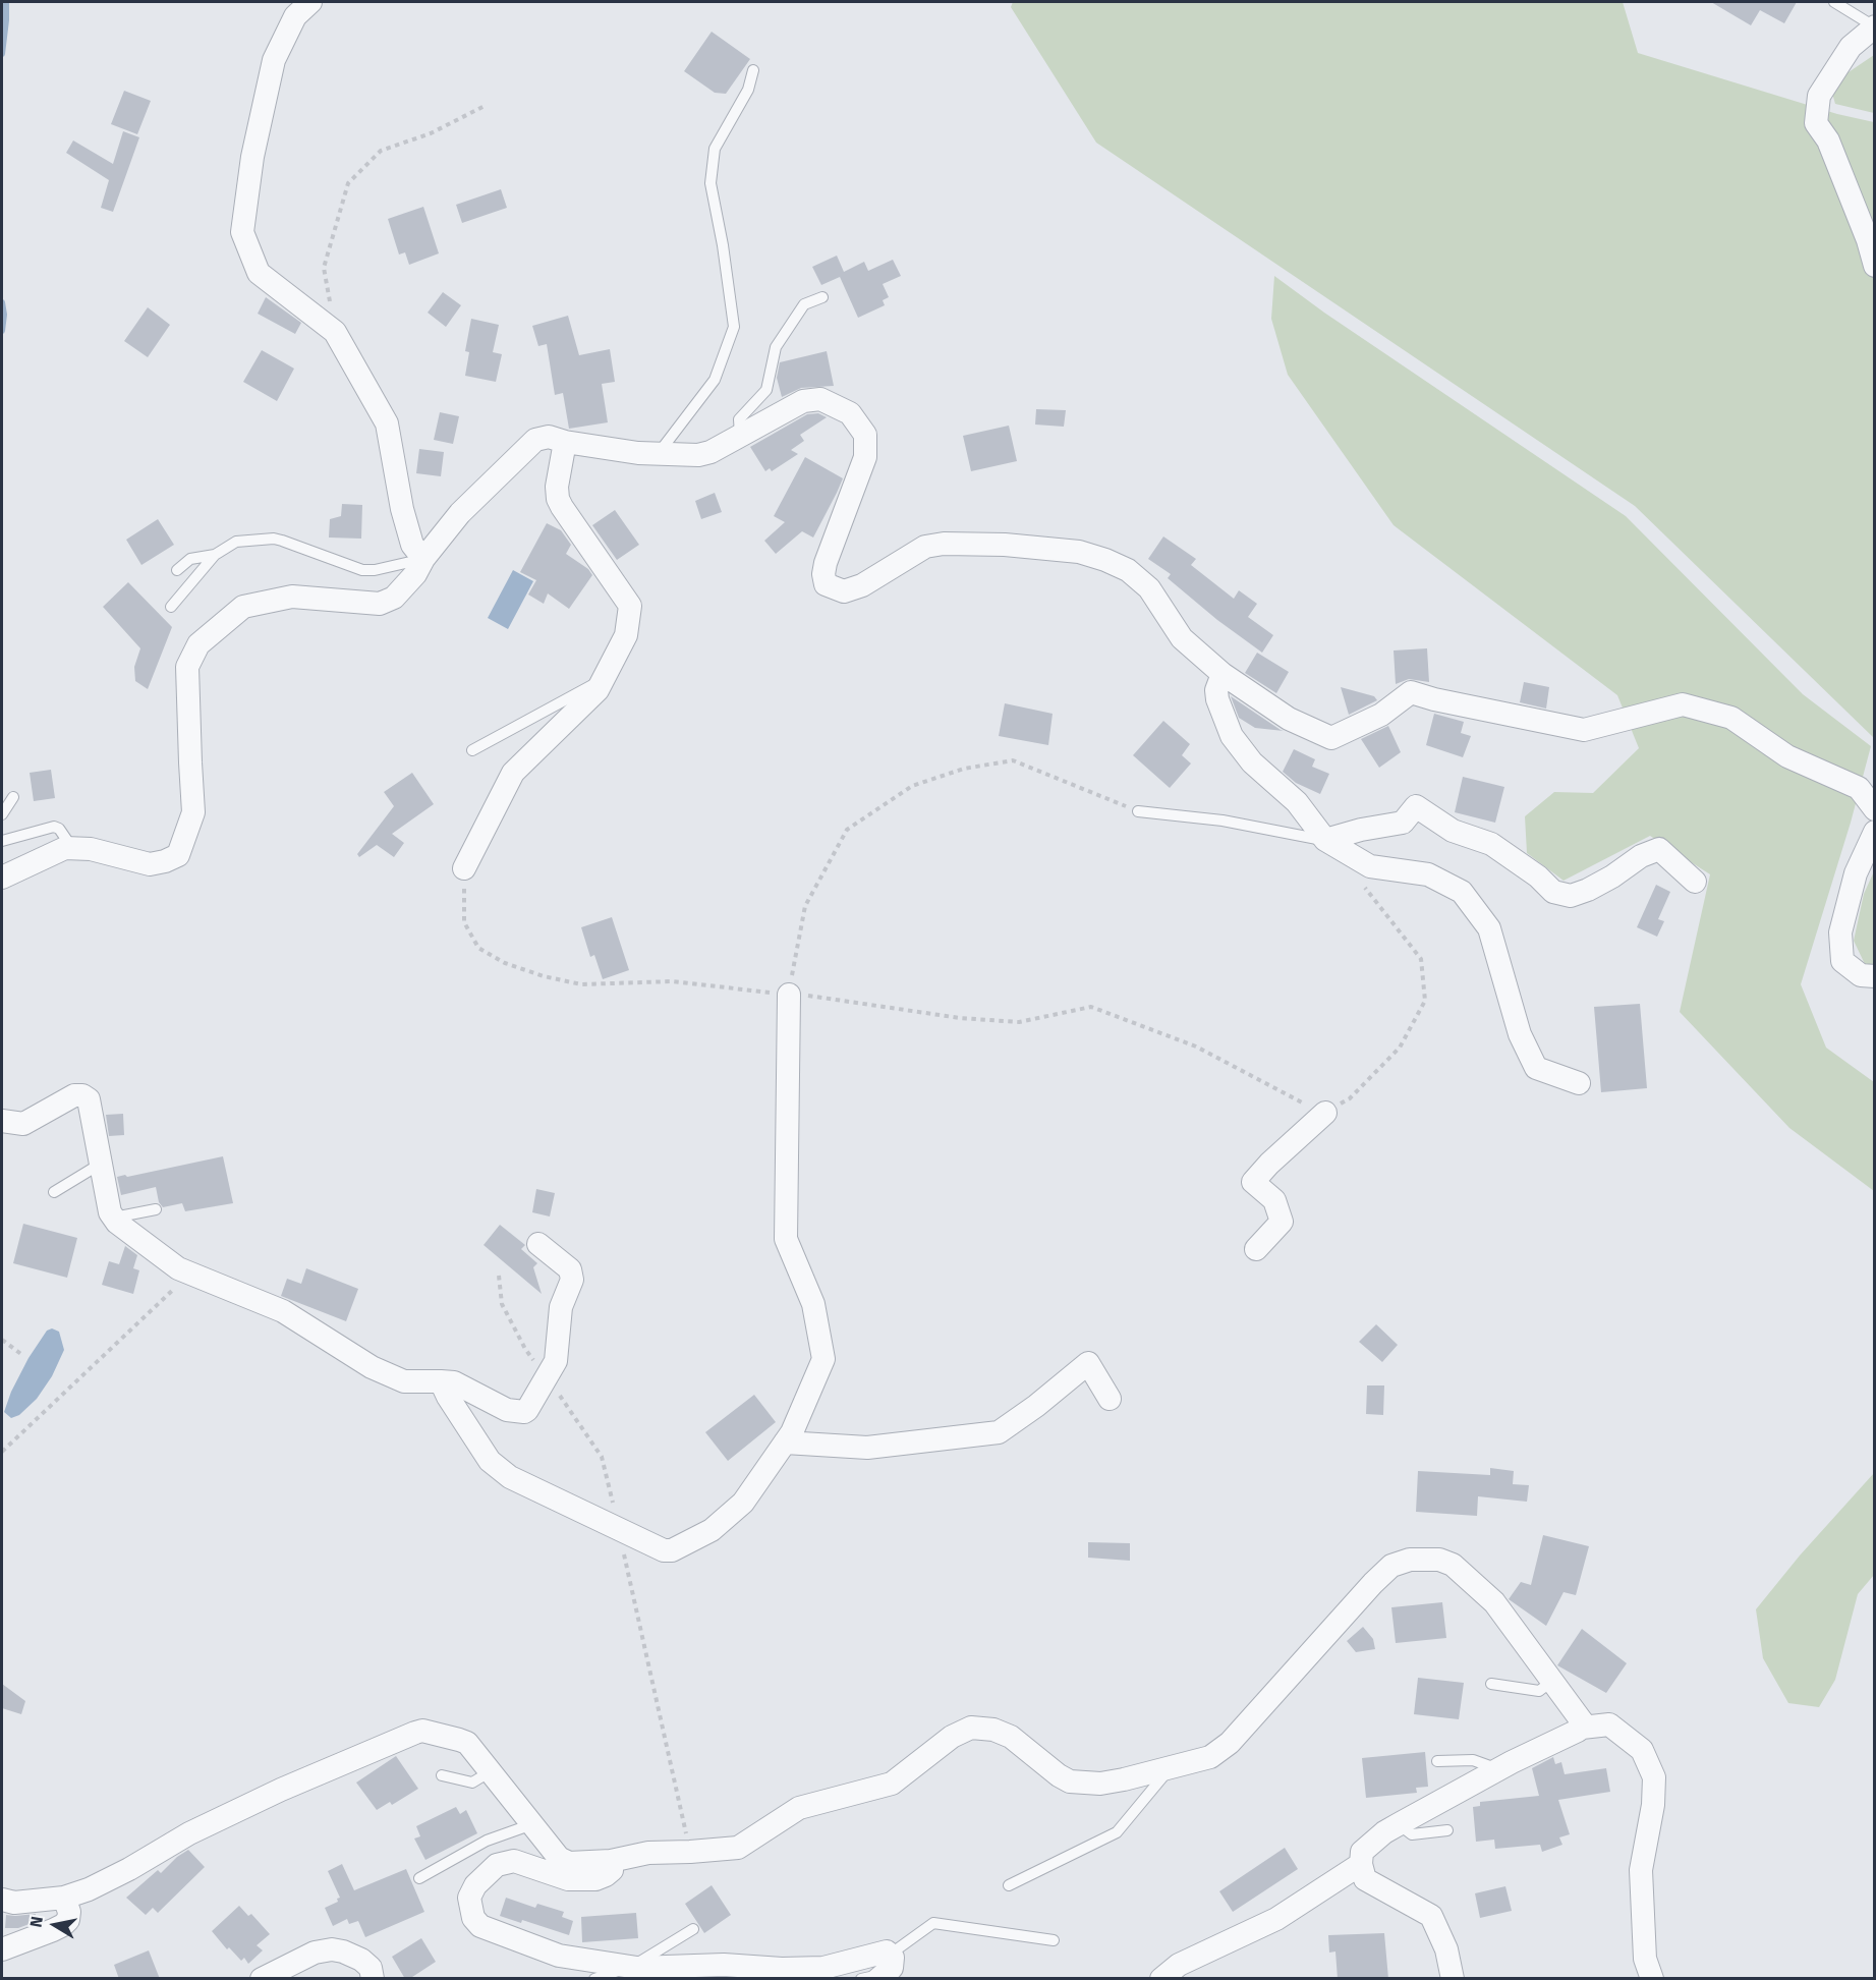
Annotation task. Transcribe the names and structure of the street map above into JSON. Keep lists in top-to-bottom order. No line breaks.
{"north":"left"}
